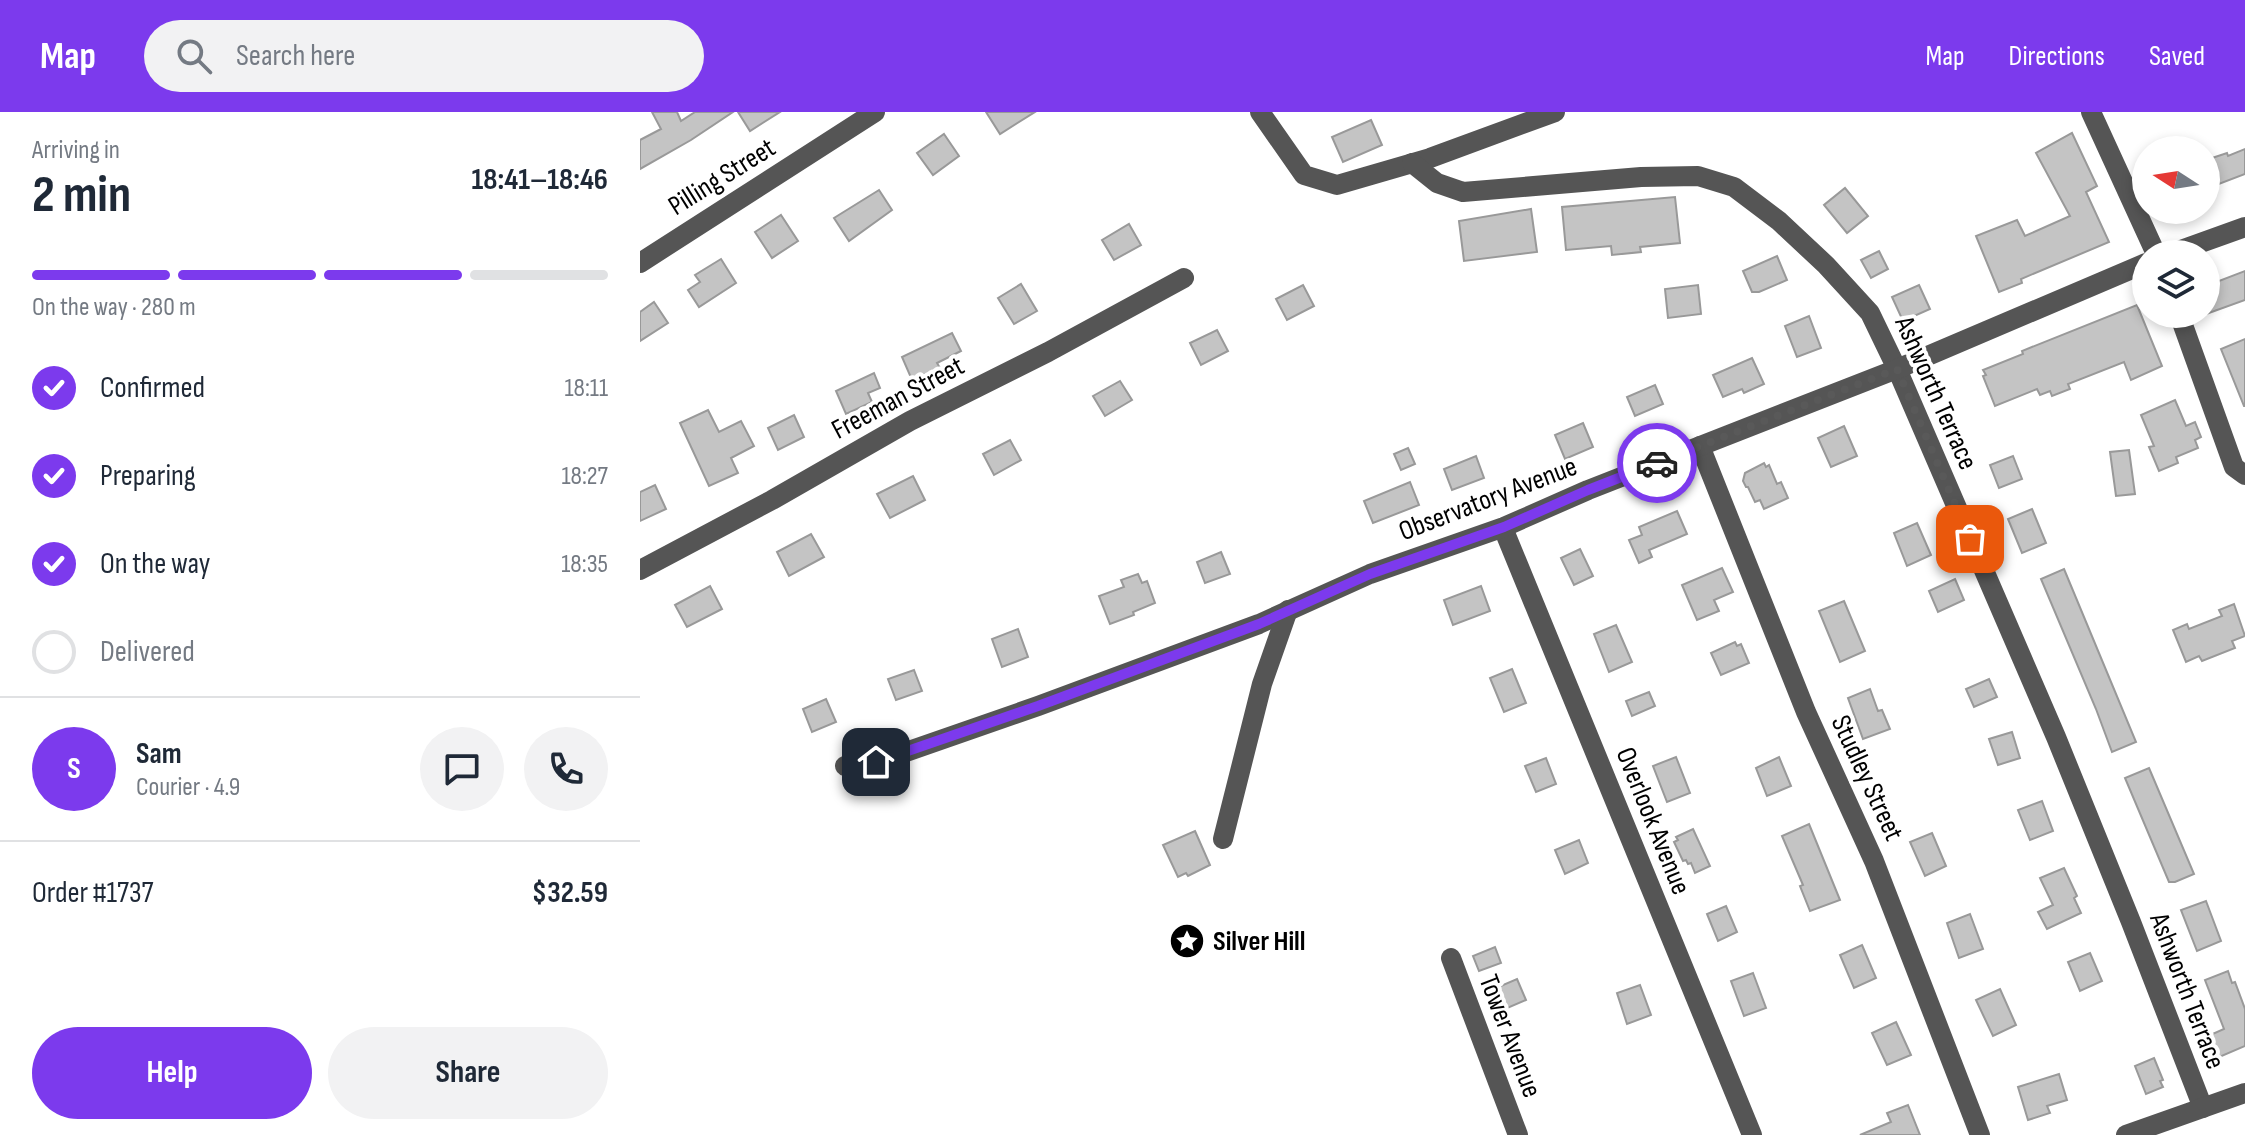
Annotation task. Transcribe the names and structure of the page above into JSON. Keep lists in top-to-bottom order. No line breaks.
{"streets":{"street":["Pilling Street","Ashworth Terrace","Freeman Street","Observatory Avenue","Studley Street","Overlook Avenue","Tower Avenue"]},"crossings":[["Ashworth Terrace","Observatory Avenue"],["Observatory Avenue","Studley Street"],["Observatory Avenue","Overlook Avenue"]],"places":{"place":["Silver Hill"]},"north":"left","page":{"header":"Map","search":"Search here","nav":["Map","Directions","Saved"],"heading":["2 min","Arriving in","18:41–18:46"],"panel":["Sam","Courier · 4.9","Order #1737","$32.59"],"bar":"On the way · 280 m","list":[["Confirmed","18:11"],["Preparing","18:27"],["On the way","18:35"],"Delivered"],"round":"S","buttons":["Help","Share"]}}
